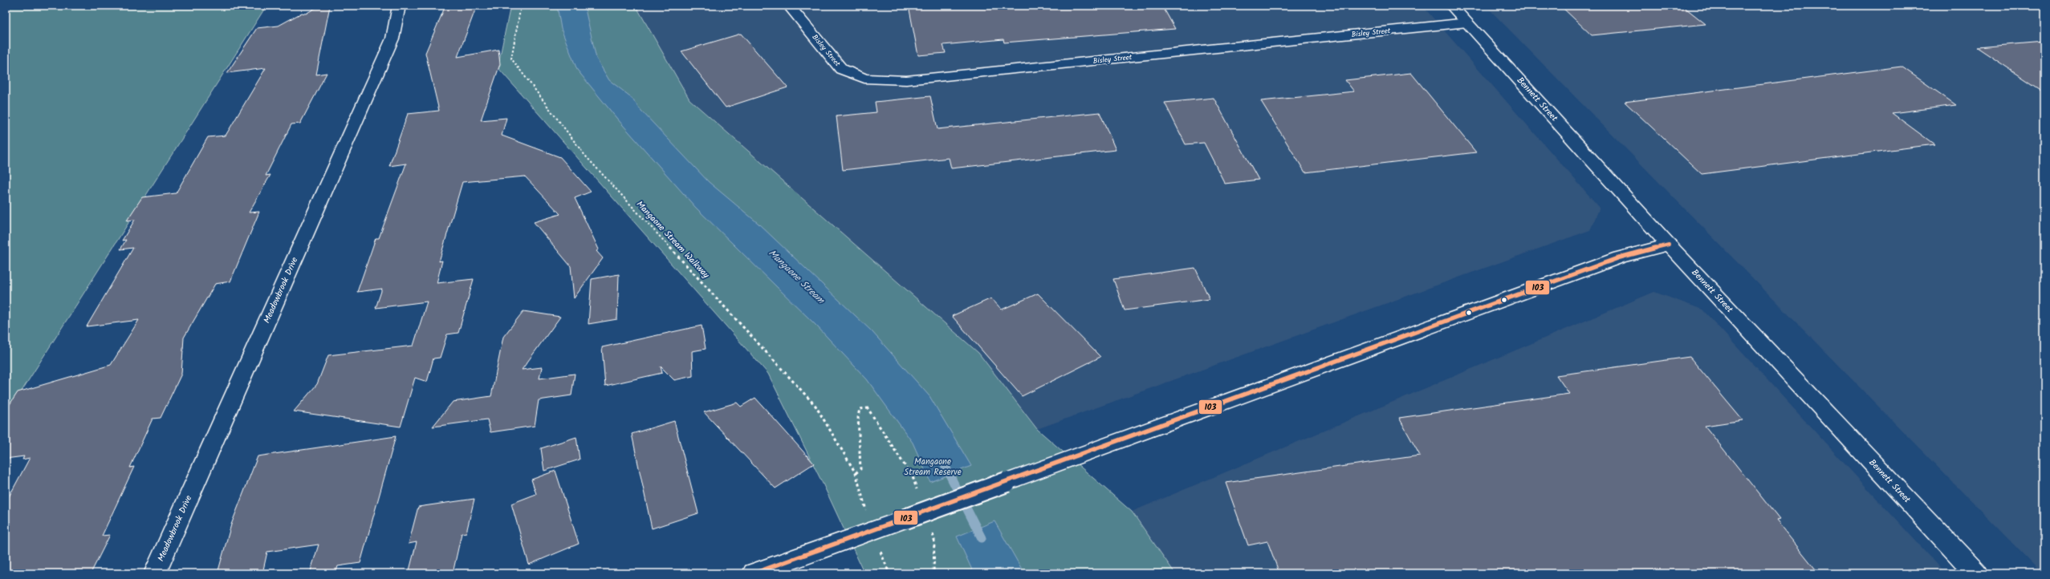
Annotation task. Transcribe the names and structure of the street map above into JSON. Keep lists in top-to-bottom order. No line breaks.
{"streets":{"street":["Bisley Street","Bennett Street","Meadowbrook Drive"],"path":["Mangaone Stream Walkway"]},"crossings":[["Bisley Street","Bennett Street"]],"water":["Mangaone Stream"],"parks":["Mangaone Stream Reserve"],"lines":["transit line 103"]}
